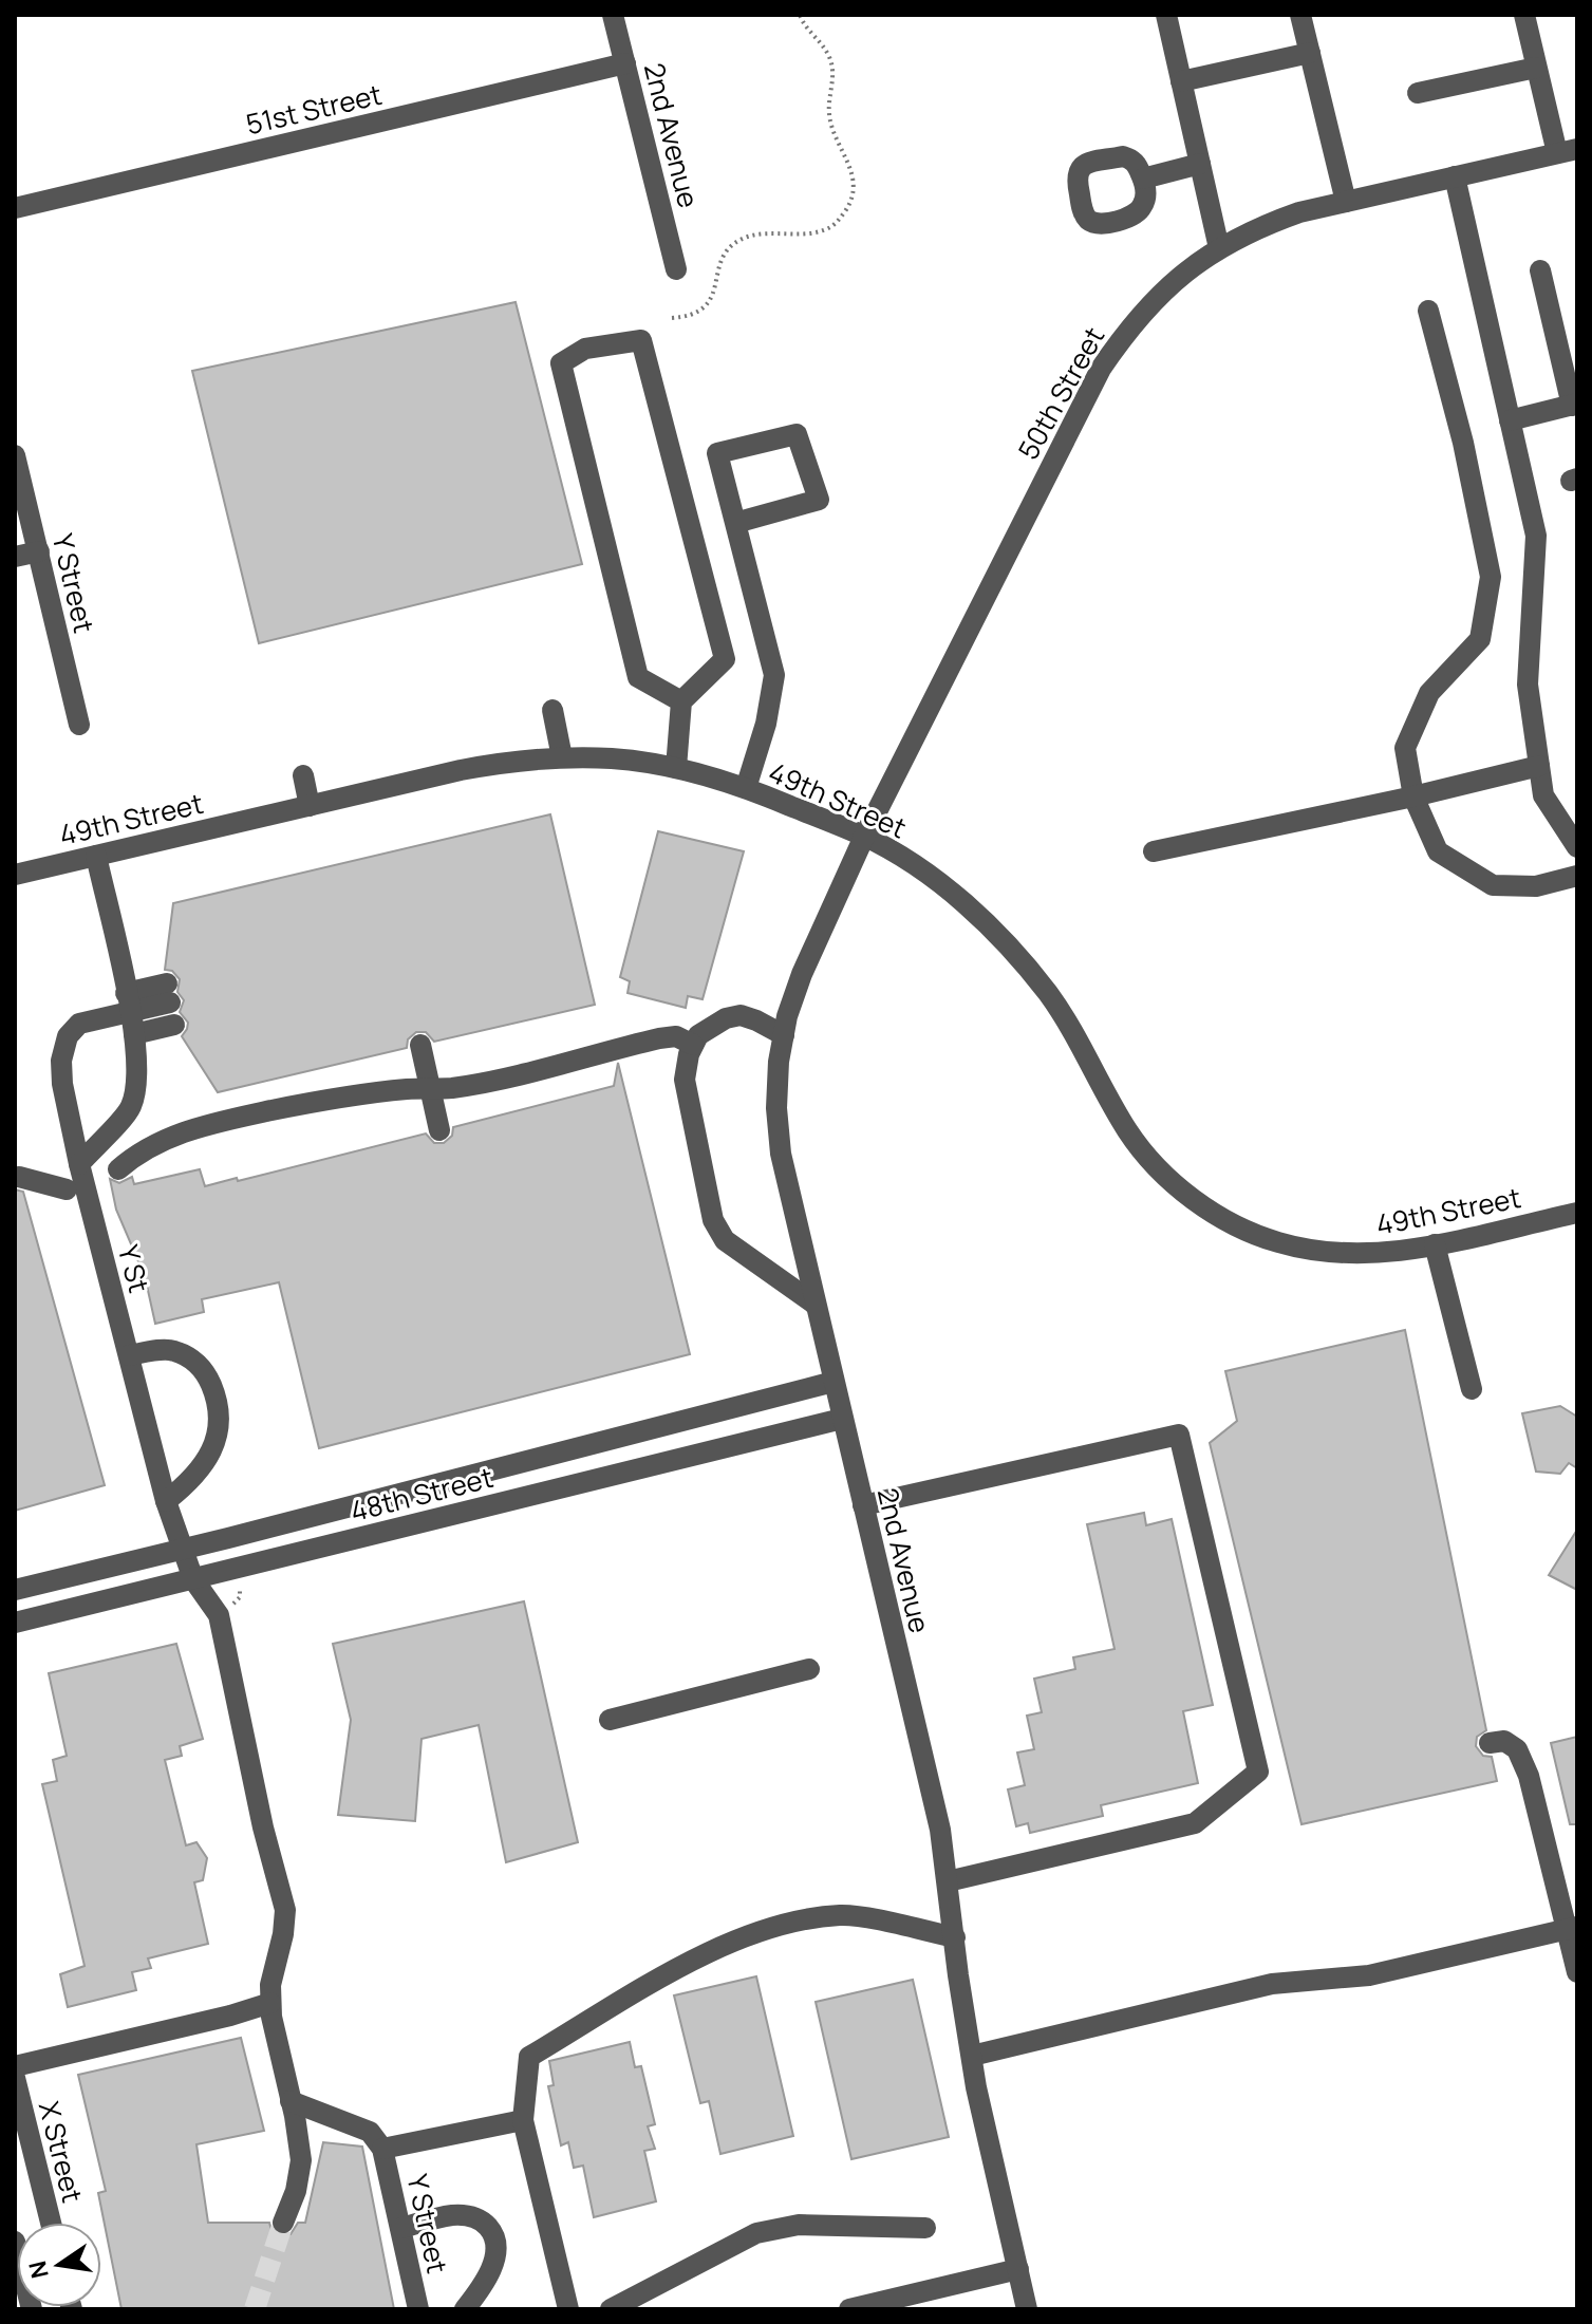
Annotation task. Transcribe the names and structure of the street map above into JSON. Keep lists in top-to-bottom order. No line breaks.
{"streets":{"street":["51st Street","2nd Avenue","50th Street","Y Street","49th Street","Y St","48th Street","X Street"]},"crossings":[["51st Street","2nd Avenue"],["2nd Avenue","50th Street"],["2nd Avenue","49th Street"],["2nd Avenue","48th Street"],["50th Street","49th Street"],["Y St","48th Street"]],"north":"left"}
